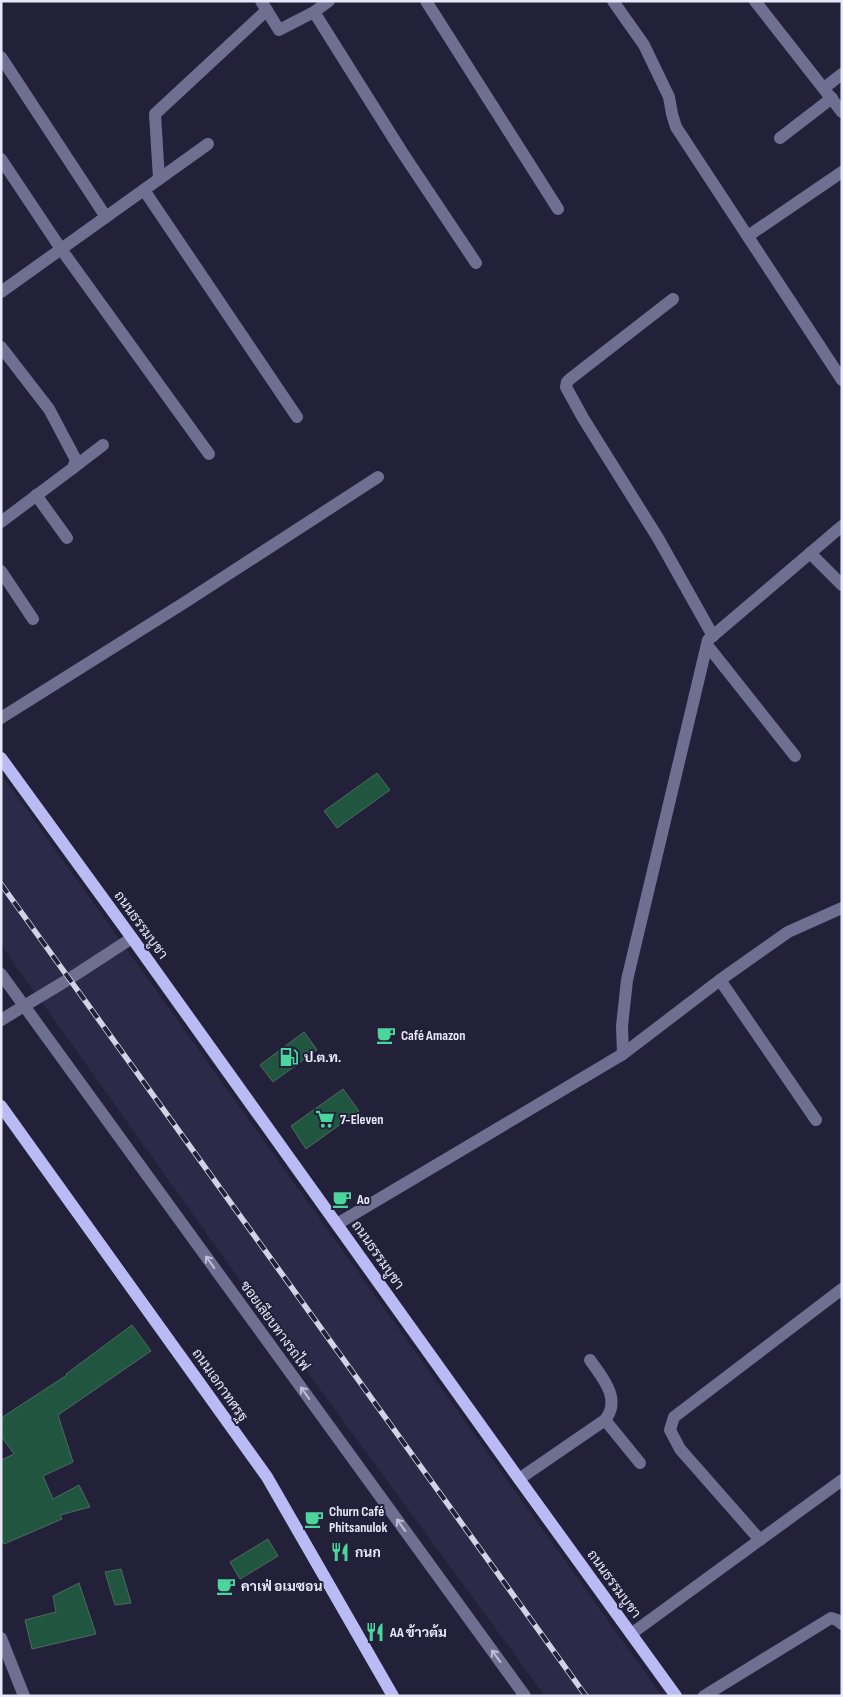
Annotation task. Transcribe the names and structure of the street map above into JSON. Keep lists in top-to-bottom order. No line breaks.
{"streets":{"main road":["ถนนธรรมบูชา","ถนนเอกาทศรฐ"],"street":["ซอยเลียบทางรถไฟ"]},"one_way":["ซอยเลียบทางรถไฟ"],"places":{"cafe":["Café Amazon","Ao","Churn Café Phitsanulok","คาเฟ่ อเมซอน"],"fuel station":["ป.ต.ท."],"supermarket":["7-Eleven"],"restaurant":["กนก","AA ข้าวต้ม"]}}
